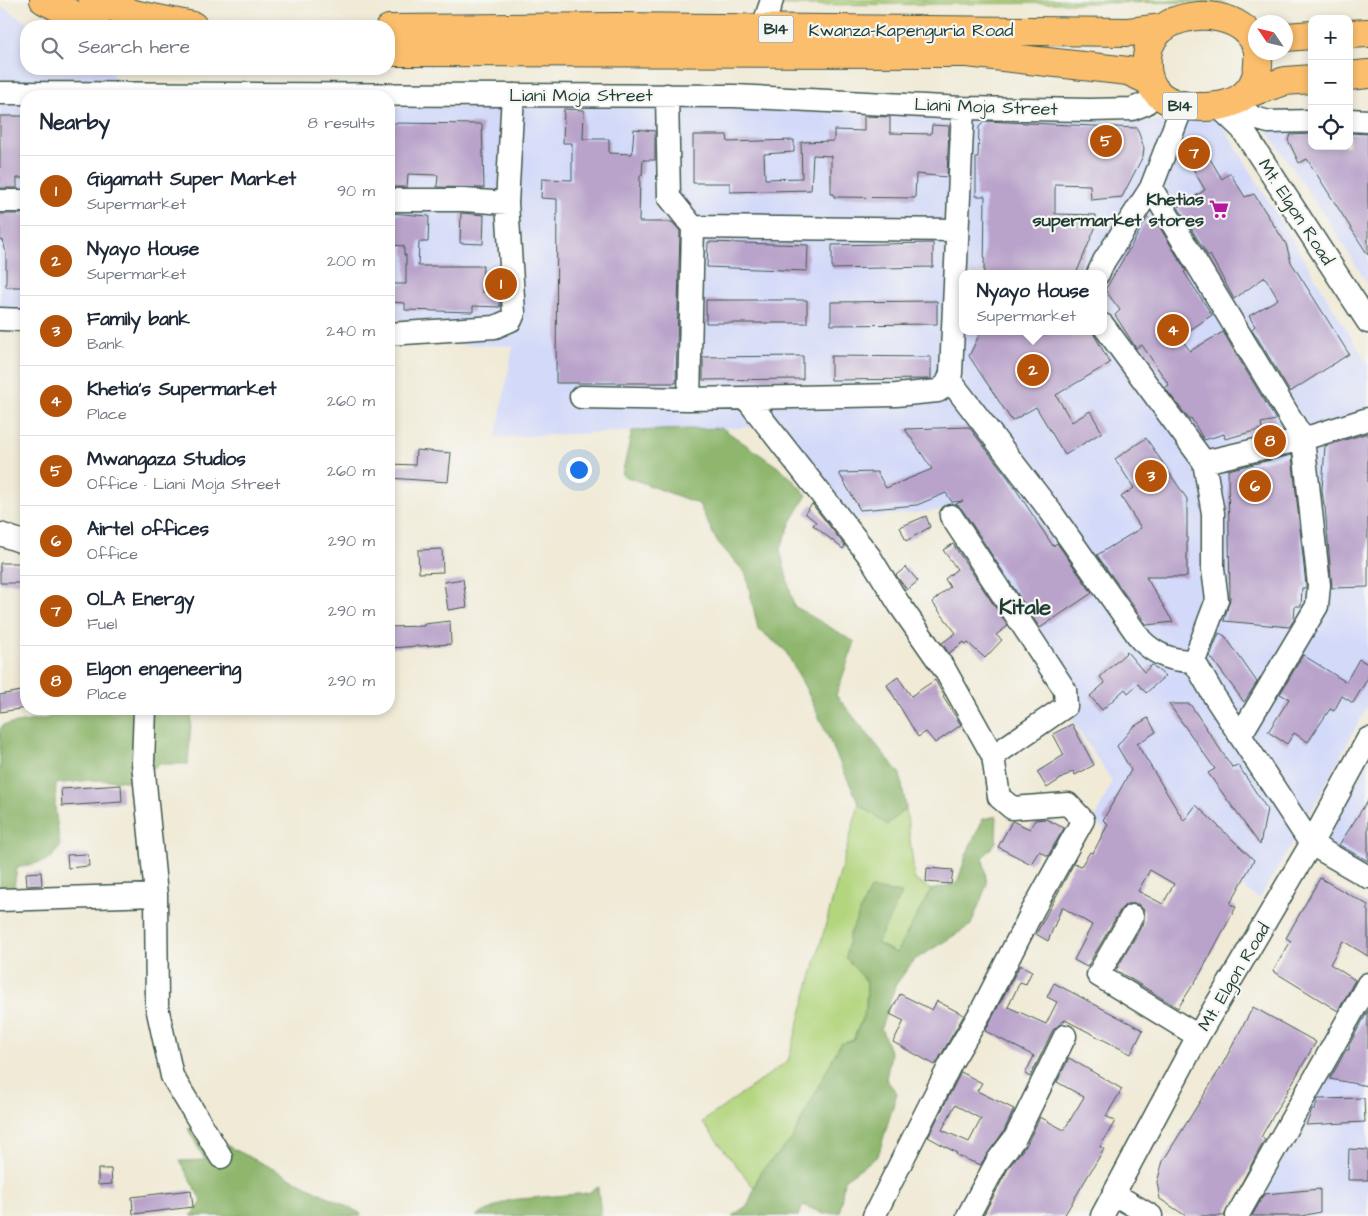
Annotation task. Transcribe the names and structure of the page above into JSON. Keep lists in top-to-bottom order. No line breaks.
{"streets":{"highway":["B14","Kwanza-Kapenguria Road"],"street":["Liani Moja Street","Mt. Elgon Road"]},"crossings":[["B14","Kwanza-Kapenguria Road"],["B14","Liani Moja Street"],["B14","Mt. Elgon Road"],["Kwanza-Kapenguria Road","Liani Moja Street"]],"districts":["Kitale"],"places":{"supermarket":["Khetias supermarket stores"]},"north":"top left","page":{"map_buttons":["+","−"],"search":"Search here","heading":["Nearby","8 results"],"pins":["5","7","1","4","2","8","3","6"],"list":[{"mark":"1","name":"Gigamatt Super Market","note":"Supermarket","value":"90 m"},{"mark":"2","name":"Nyayo House","note":"Supermarket","value":"200 m"},{"mark":"3","name":"Family bank","note":"Bank","value":"240 m"},{"mark":"4","name":"Khetia's Supermarket","note":"Place","value":"260 m"},{"mark":"5","name":"Mwangaza Studios","note":"Office · Liani Moja Street","value":"260 m"},{"mark":"6","name":"Airtel offices","note":"Office","value":"290 m"},{"mark":"7","name":"OLA Energy","note":"Fuel","value":"290 m"},{"mark":"8","name":"Elgon engeneering","note":"Place","value":"290 m"}],"popup":["Nyayo House","Supermarket"]}}
